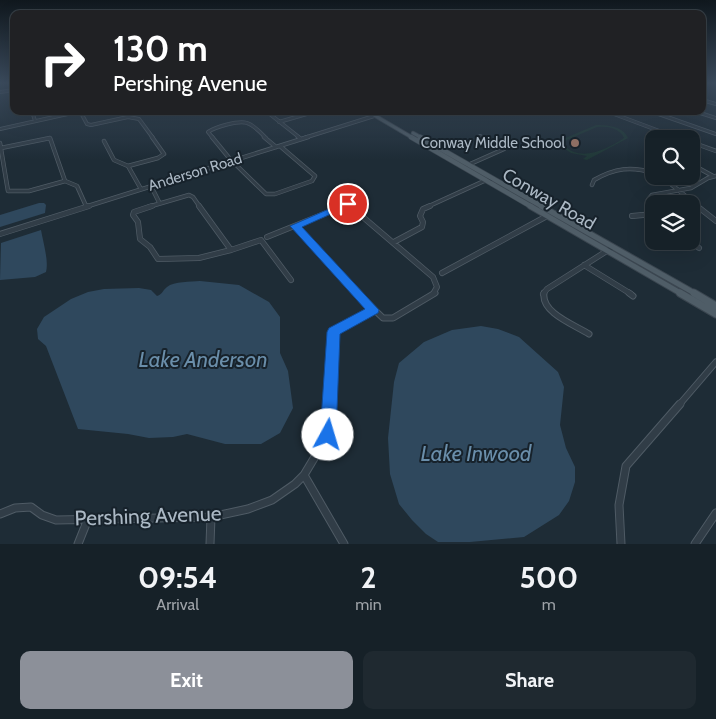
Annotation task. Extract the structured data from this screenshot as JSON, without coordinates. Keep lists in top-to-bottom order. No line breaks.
{"streets":{"main road":["Conway Road"],"street":["Anderson Road","Pershing Avenue"]},"water":["Lake Anderson","Lake Inwood"],"places":["Conway Middle School"],"page":{"turn":["130 m","Pershing Avenue"],"eta":["09:54","Arrival","2","min","500","m"],"buttons":["Exit","Share"]}}
